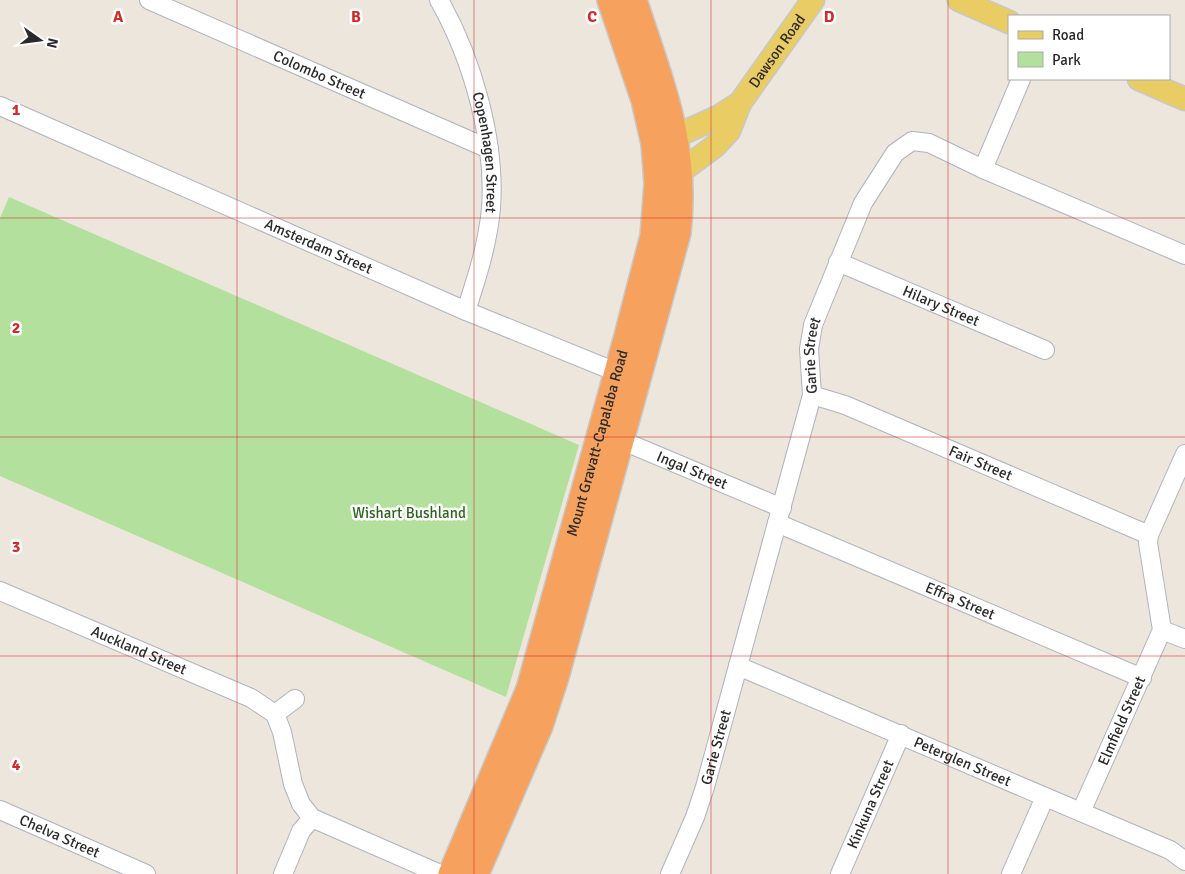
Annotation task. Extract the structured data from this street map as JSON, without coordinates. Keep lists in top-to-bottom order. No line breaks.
{"streets":{"highway":["Mount Gravatt-Capalaba Road"],"main road":["Dawson Road"],"street":["Colombo Street","Copenhagen Street","Amsterdam Street","Hilary Street","Garie Street","Fair Street","Ingal Street","Effra Street","Auckland Street","Elmfield Street","Peterglen Street","Kinkuna Street","Chelva Street"]},"crossings":[["Dawson Road","Mount Gravatt-Capalaba Road"],["Colombo Street","Copenhagen Street"],["Copenhagen Street","Amsterdam Street"],["Amsterdam Street","Mount Gravatt-Capalaba Road"],["Hilary Street","Garie Street"],["Garie Street","Fair Street"],["Garie Street","Ingal Street"],["Garie Street","Effra Street"],["Garie Street","Peterglen Street"],["Mount Gravatt-Capalaba Road","Ingal Street"],["Ingal Street","Effra Street"],["Effra Street","Elmfield Street"],["Elmfield Street","Peterglen Street"],["Peterglen Street","Kinkuna Street"]],"parks":["Wishart Bushland"],"legend":["Road","Park"],"north":"right","grid":{"columns":["A","B","C","D"],"rows":["1","2","3","4"]}}
